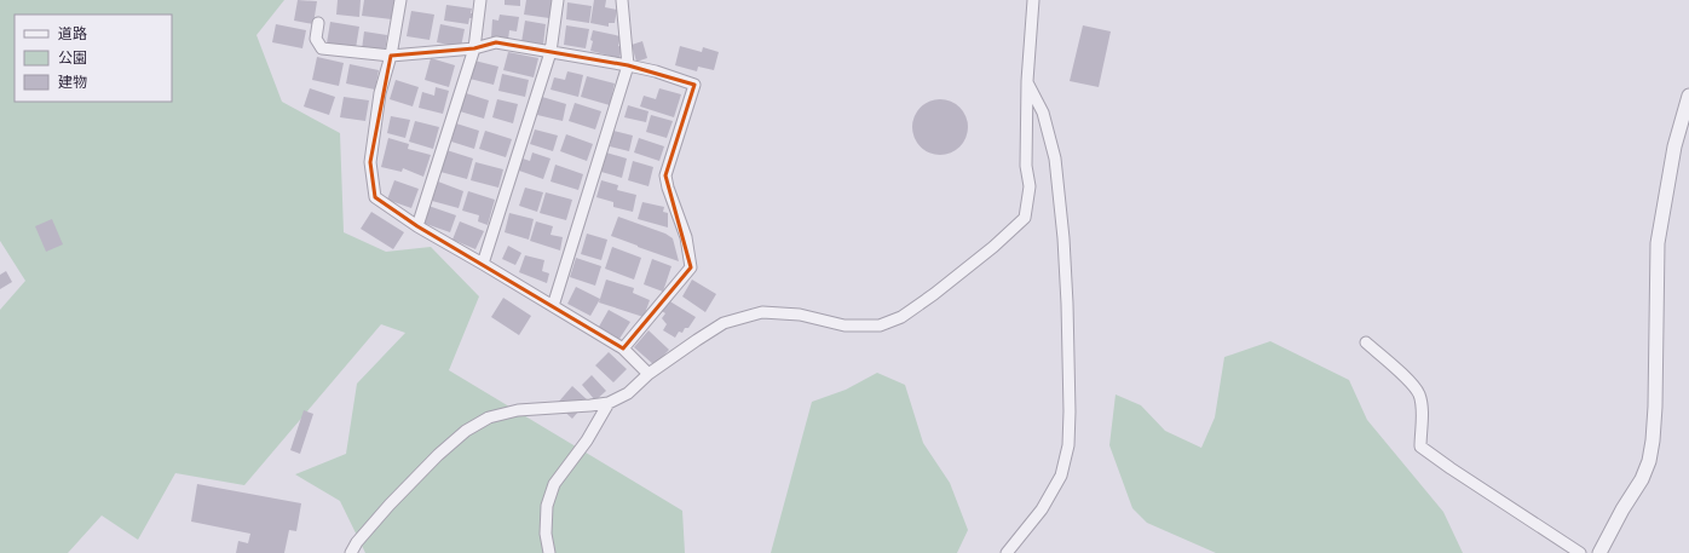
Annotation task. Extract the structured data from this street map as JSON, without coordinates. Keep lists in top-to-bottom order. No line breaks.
{"legend":["道路","公園","建物"]}
